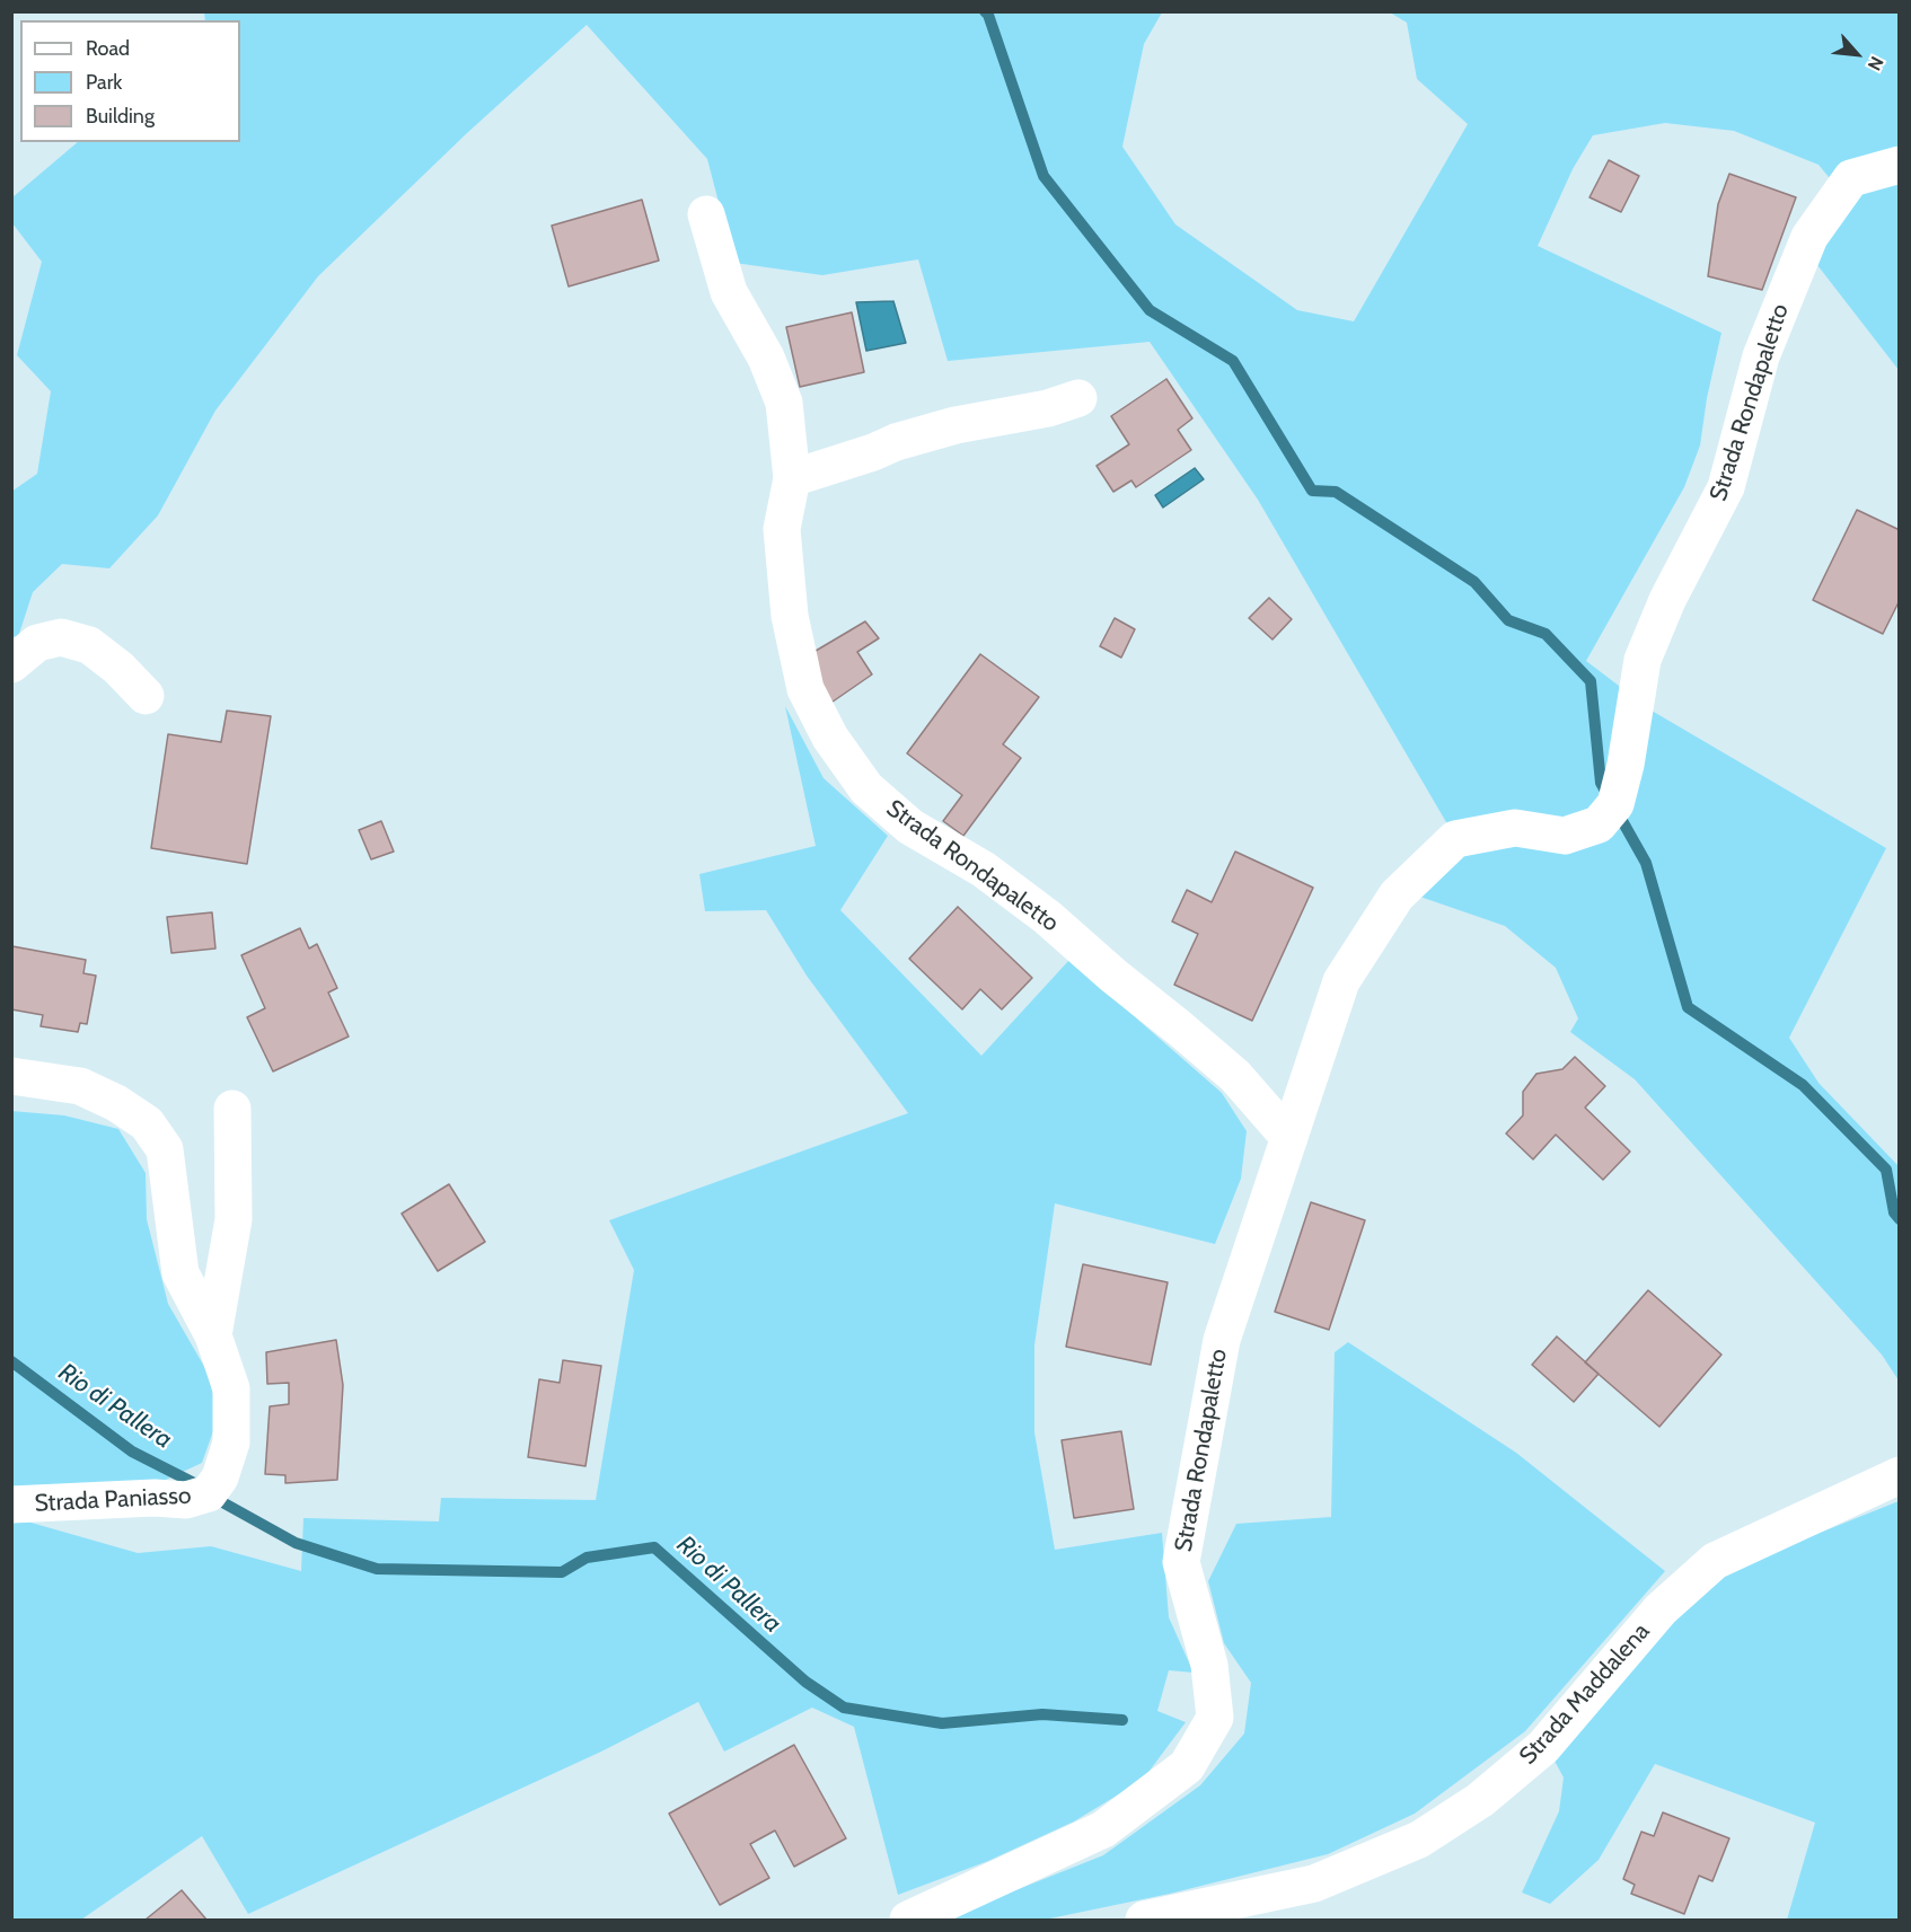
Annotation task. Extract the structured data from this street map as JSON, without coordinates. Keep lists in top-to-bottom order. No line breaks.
{"streets":{"street":["Strada Rondapaletto","Strada Paniasso","Strada Maddalena"]},"water":["Rio di Pallera"],"legend":["Road","Park","Building"],"north":"bottom right"}
